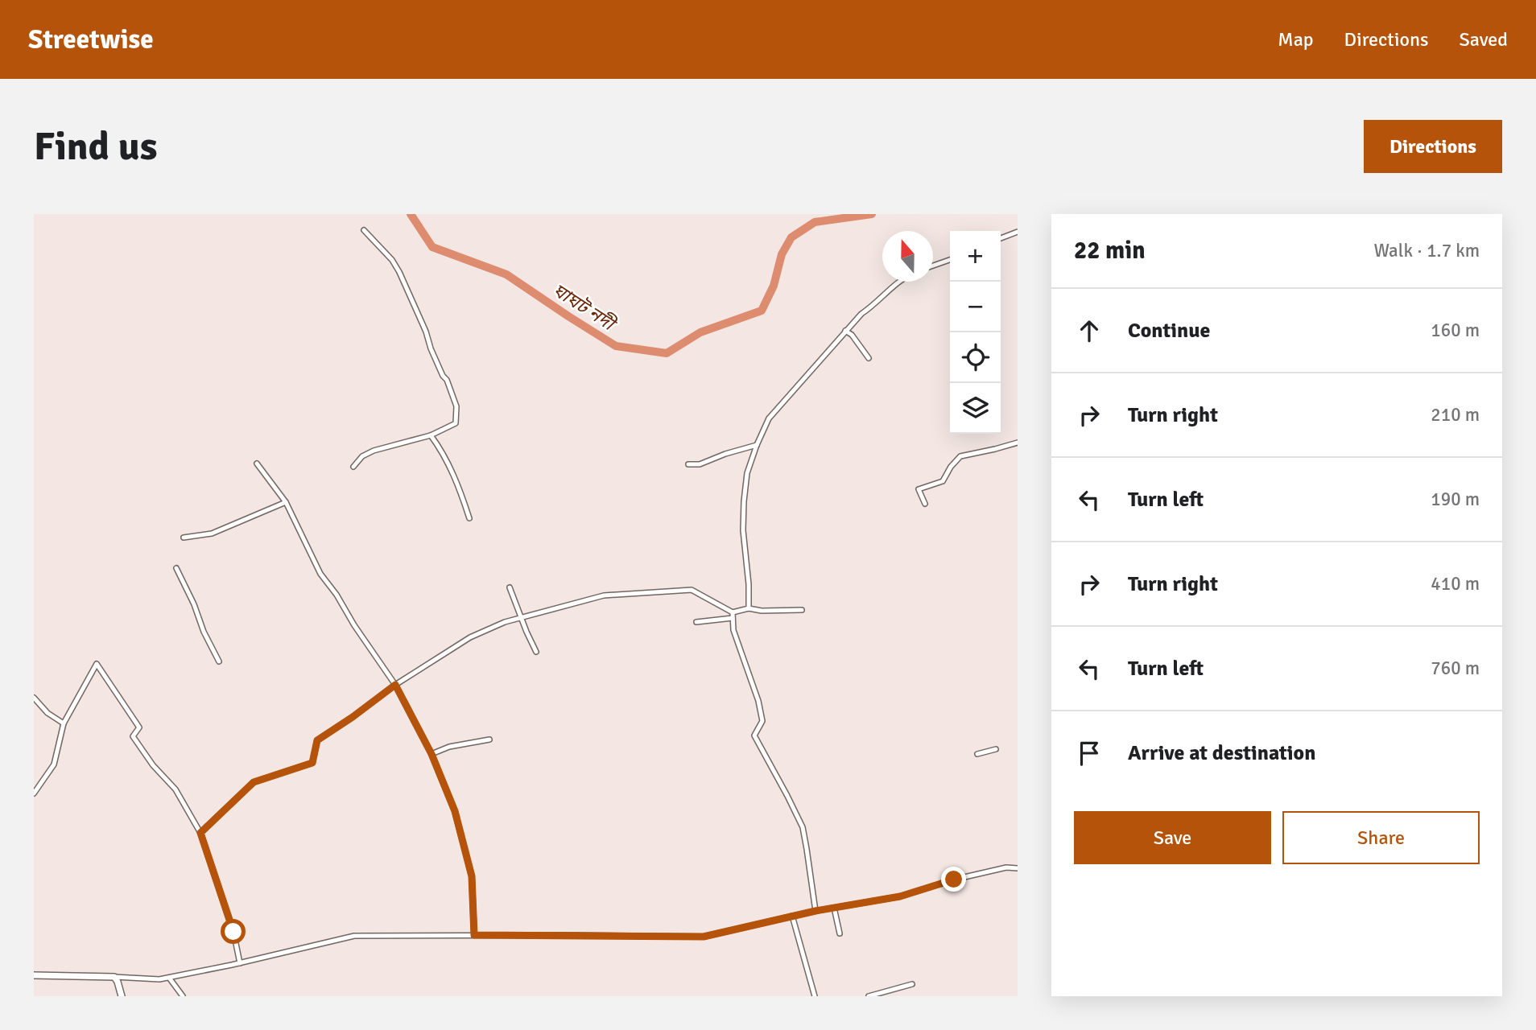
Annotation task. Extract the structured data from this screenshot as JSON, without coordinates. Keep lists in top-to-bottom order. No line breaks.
{"water":["ঘাঘট নদী"],"north":"top","page":{"header":"Streetwise","nav":["Map","Directions","Saved"],"buttons":["Directions",["Save","Share"]],"title":"Find us","heading":["22 min","Walk · 1.7 km"],"map_buttons":["+","−"],"list":[["Continue","160 m"],["Turn right","210 m"],["Turn left","190 m"],["Turn right","410 m"],["Turn left","760 m"],"Arrive at destination"]}}
